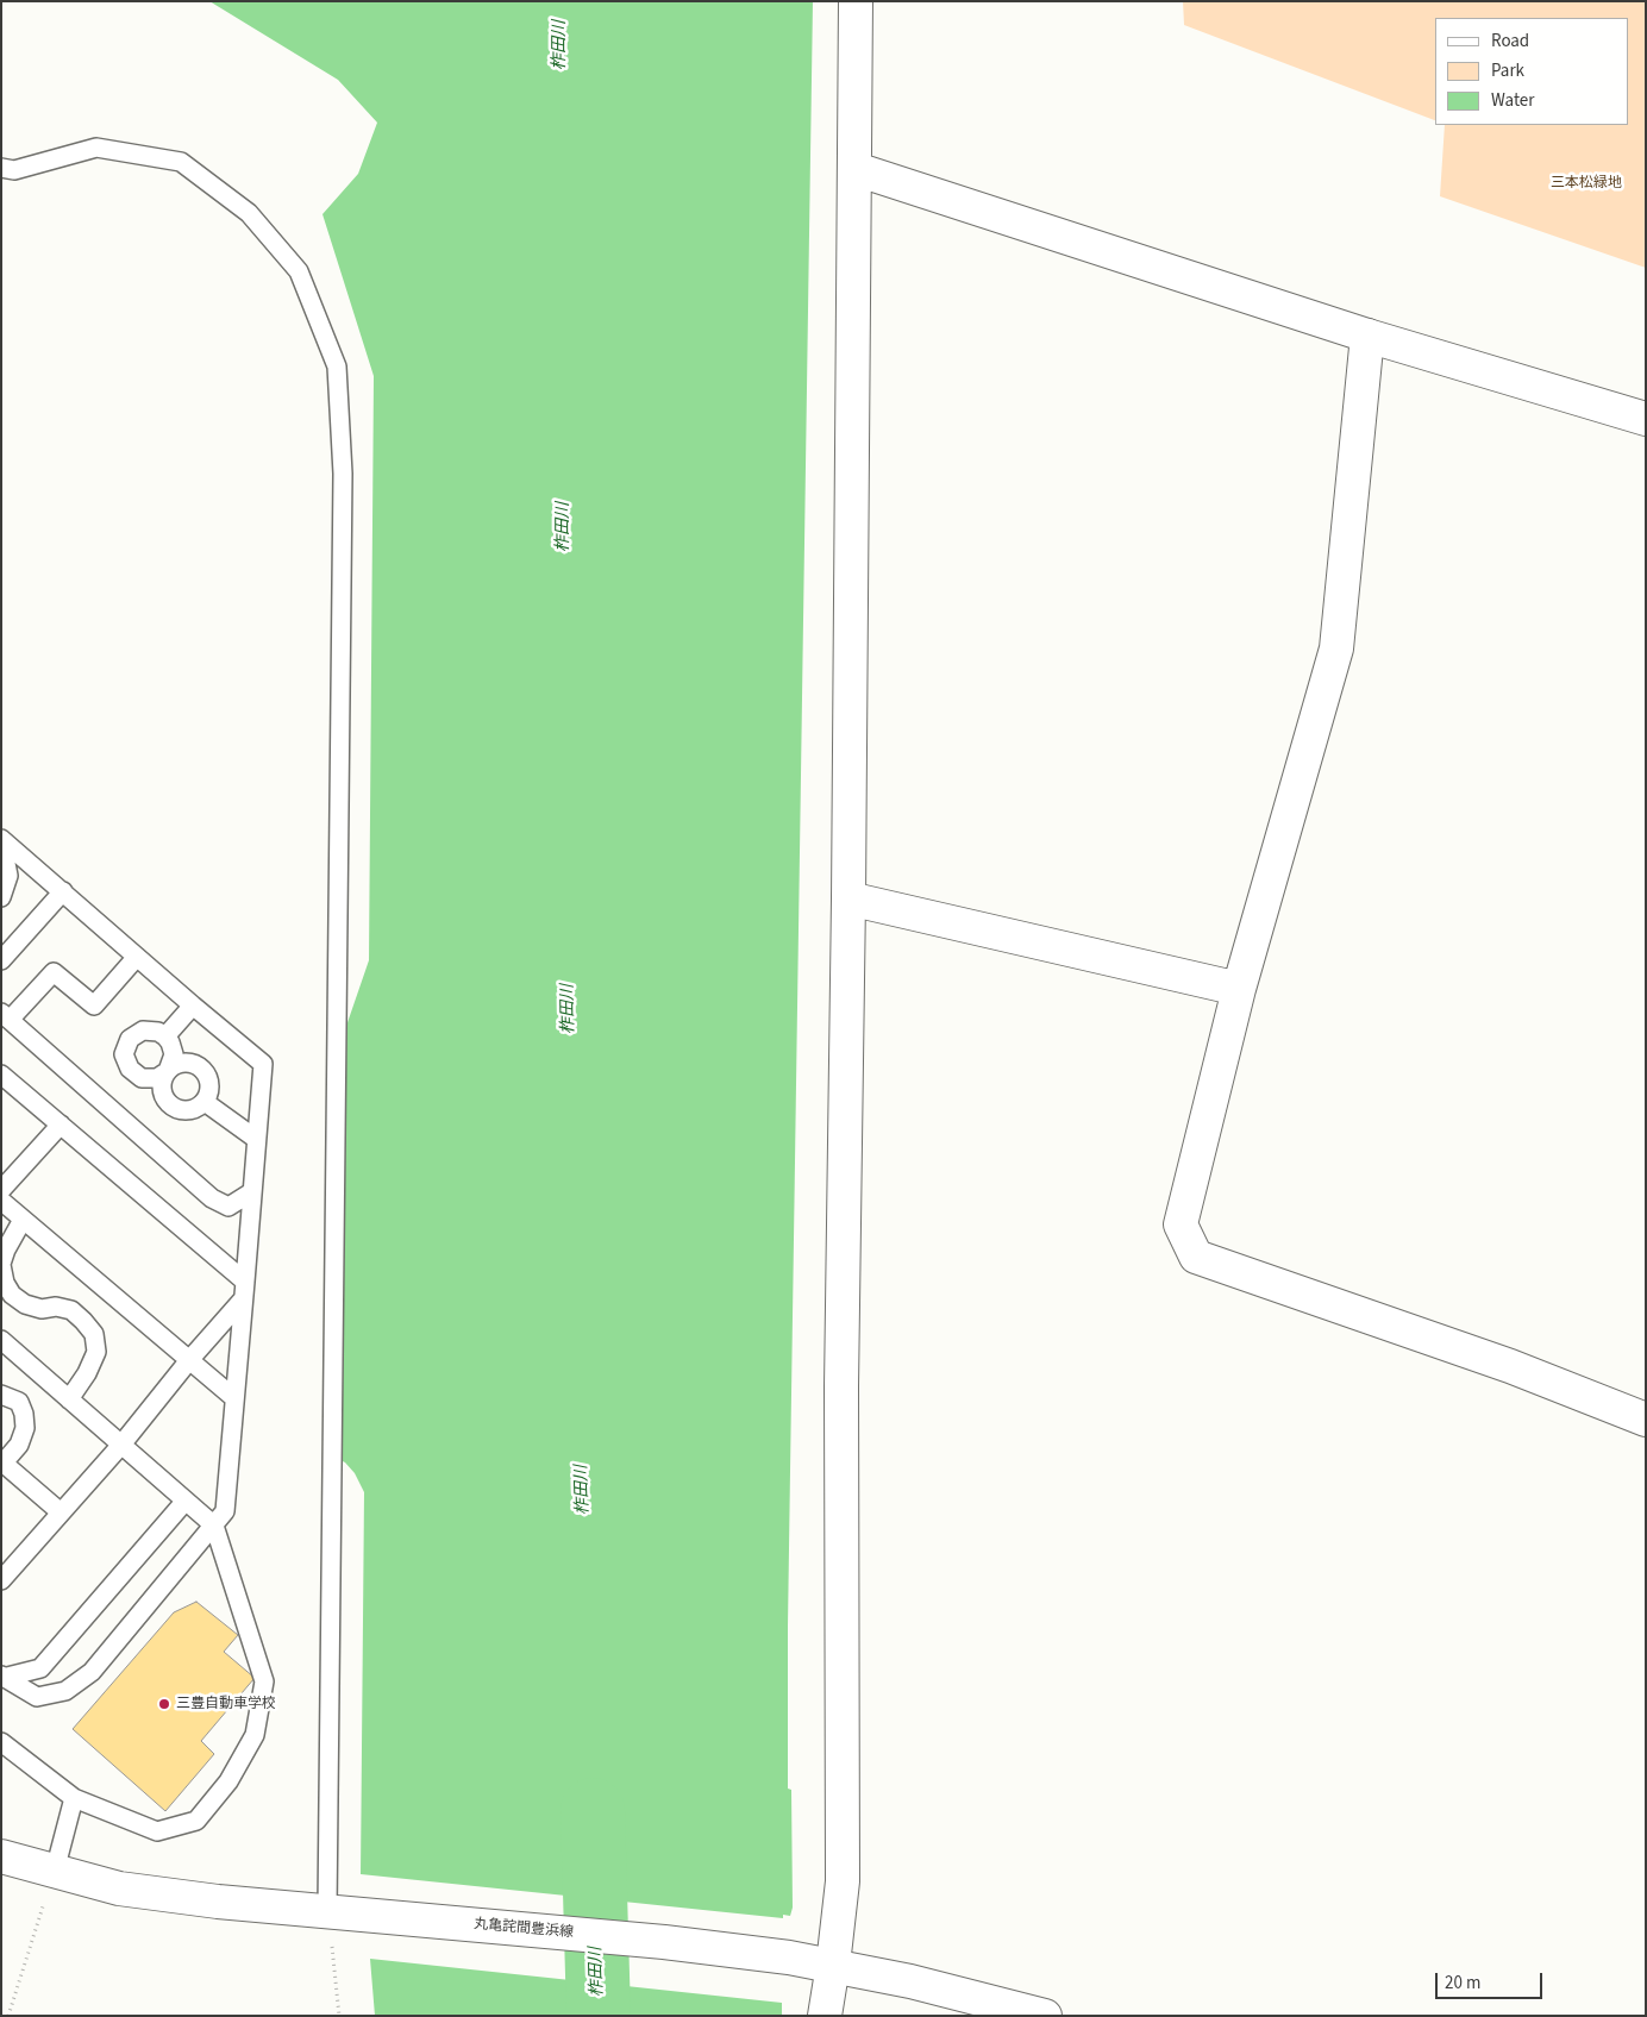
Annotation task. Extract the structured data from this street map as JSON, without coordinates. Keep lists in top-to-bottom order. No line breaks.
{"streets":{"street":["丸亀詫間豊浜線"]},"water":["柞田川"],"parks":["三本松緑地"],"places":["三豊自動車学校"],"legend":["Road","Park","Water"],"scale_bar":"20 m"}
